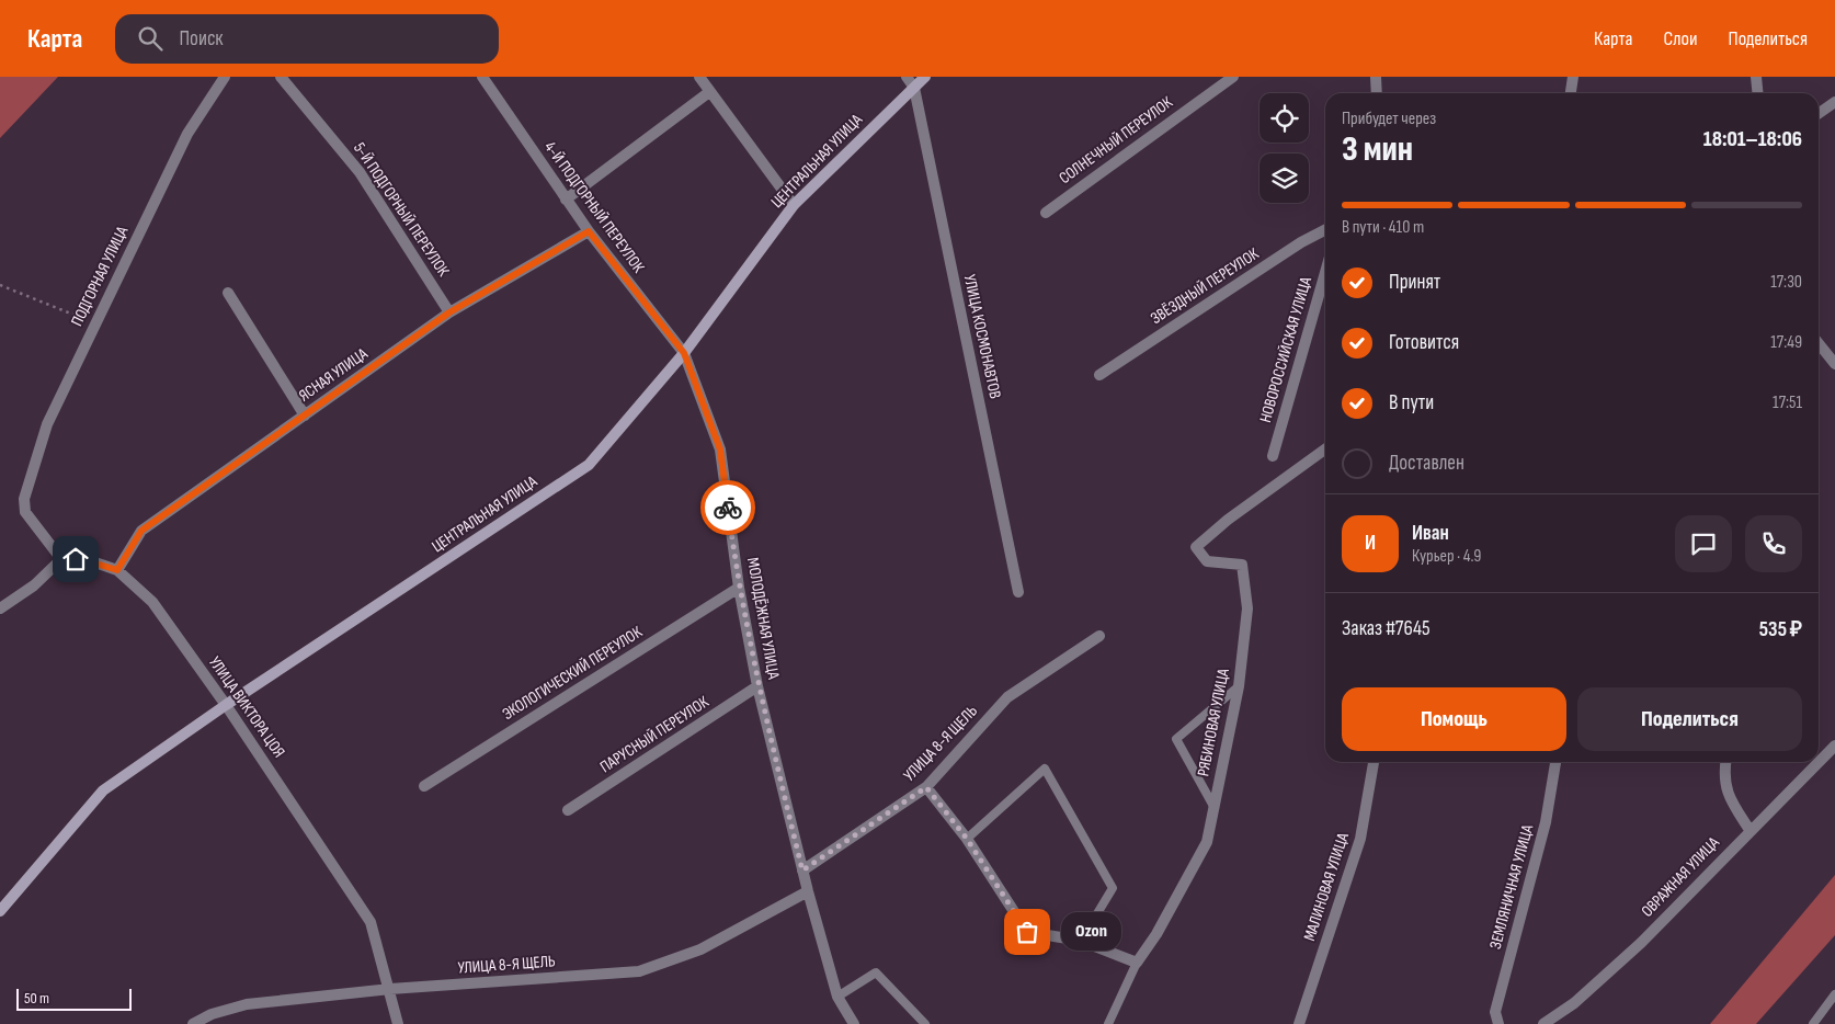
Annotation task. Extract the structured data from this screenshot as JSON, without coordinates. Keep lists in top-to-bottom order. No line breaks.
{"streets":{"street":["СОЛНЕЧНЫЙ ПЕРЕУЛОК","ЦЕНТРАЛЬНАЯ УЛИЦА","4-Й ПОДГОРНЫЙ ПЕРЕУЛОК","5-Й ПОДГОРНЫЙ ПЕРЕУЛОК","ПОДГОРНАЯ УЛИЦА","ЗВЁЗДНЫЙ ПЕРЕУЛОК","УЛИЦА КОСМОНАВТОВ","НОВОРОССИЙСКАЯ УЛИЦА","ЯСНАЯ УЛИЦА","МОЛОДЁЖНАЯ УЛИЦА","ЭКОЛОГИЧЕСКИЙ ПЕРЕУЛОК","УЛИЦА ВИКТОРА ЦОЯ","РЯБИНОВАЯ УЛИЦА","ПАРУСНЫЙ ПЕРЕУЛОК","УЛИЦА 8-Я ЩЕЛЬ","ОВРАЖНАЯ УЛИЦА","МАЛИНОВАЯ УЛИЦА","ЗЕМЛЯНИЧНАЯ УЛИЦА"]},"crossings":[["ЦЕНТРАЛЬНАЯ УЛИЦА","4-Й ПОДГОРНЫЙ ПЕРЕУЛОК"],["ЦЕНТРАЛЬНАЯ УЛИЦА","УЛИЦА КОСМОНАВТОВ"],["ЦЕНТРАЛЬНАЯ УЛИЦА","МОЛОДЁЖНАЯ УЛИЦА"],["ЦЕНТРАЛЬНАЯ УЛИЦА","УЛИЦА ВИКТОРА ЦОЯ"],["4-Й ПОДГОРНЫЙ ПЕРЕУЛОК","ЯСНАЯ УЛИЦА"],["4-Й ПОДГОРНЫЙ ПЕРЕУЛОК","МОЛОДЁЖНАЯ УЛИЦА"],["5-Й ПОДГОРНЫЙ ПЕРЕУЛОК","ЯСНАЯ УЛИЦА"],["ПОДГОРНАЯ УЛИЦА","УЛИЦА ВИКТОРА ЦОЯ"],["ЯСНАЯ УЛИЦА","УЛИЦА ВИКТОРА ЦОЯ"],["МОЛОДЁЖНАЯ УЛИЦА","ЭКОЛОГИЧЕСКИЙ ПЕРЕУЛОК"],["МОЛОДЁЖНАЯ УЛИЦА","ПАРУСНЫЙ ПЕРЕУЛОК"],["МОЛОДЁЖНАЯ УЛИЦА","УЛИЦА 8-Я ЩЕЛЬ"],["УЛИЦА ВИКТОРА ЦОЯ","УЛИЦА 8-Я ЩЕЛЬ"]],"places":["Ozon"],"scale_bar":"50 m","page":{"header":"Карта","search":"Поиск","nav":["Карта","Слои","Поделиться"],"heading":["3 мин","Прибудет через","18:01–18:06"],"panel":["Иван","Курьер · 4.9","Заказ #7645","535 ₽"],"bar":"В пути · 410 m","list":[["Принят","17:30"],["Готовится","17:49"],["В пути","17:51"],"Доставлен"],"round":"И","buttons":["Помощь","Поделиться"],"bubble":"Ozon","scale":"50 m"}}
